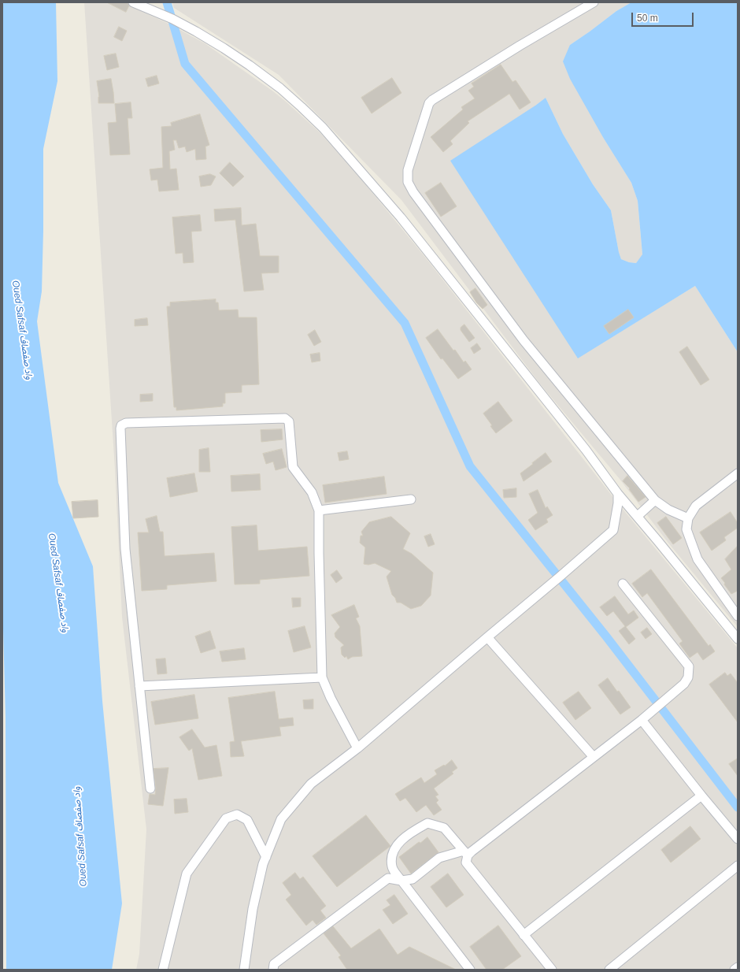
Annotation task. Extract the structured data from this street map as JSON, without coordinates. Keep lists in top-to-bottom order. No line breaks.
{"water":["Oued Safsaf واد صفصاف"],"scale_bar":"50 m"}
